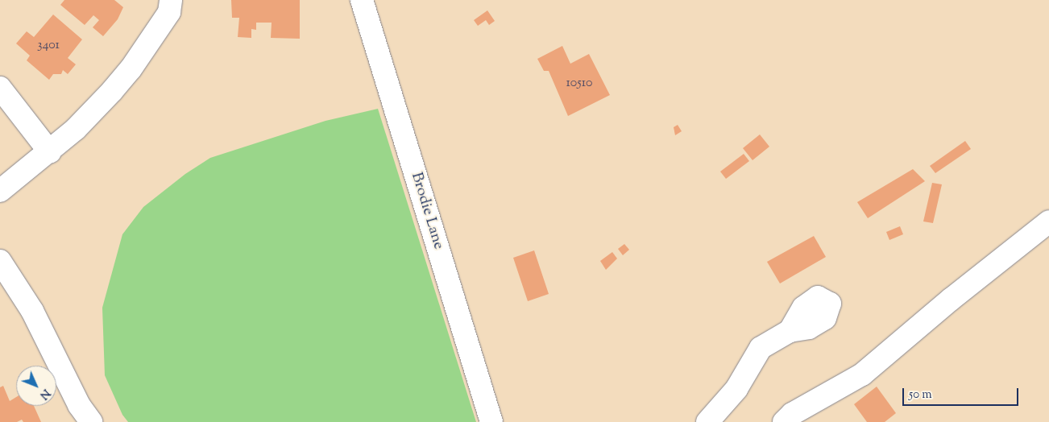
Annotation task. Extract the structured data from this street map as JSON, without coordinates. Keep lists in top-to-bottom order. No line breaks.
{"streets":{"street":["Brodie Lane"]},"house_numbers":["3401","10510"],"scale_bar":"50 m","north":"bottom right"}
